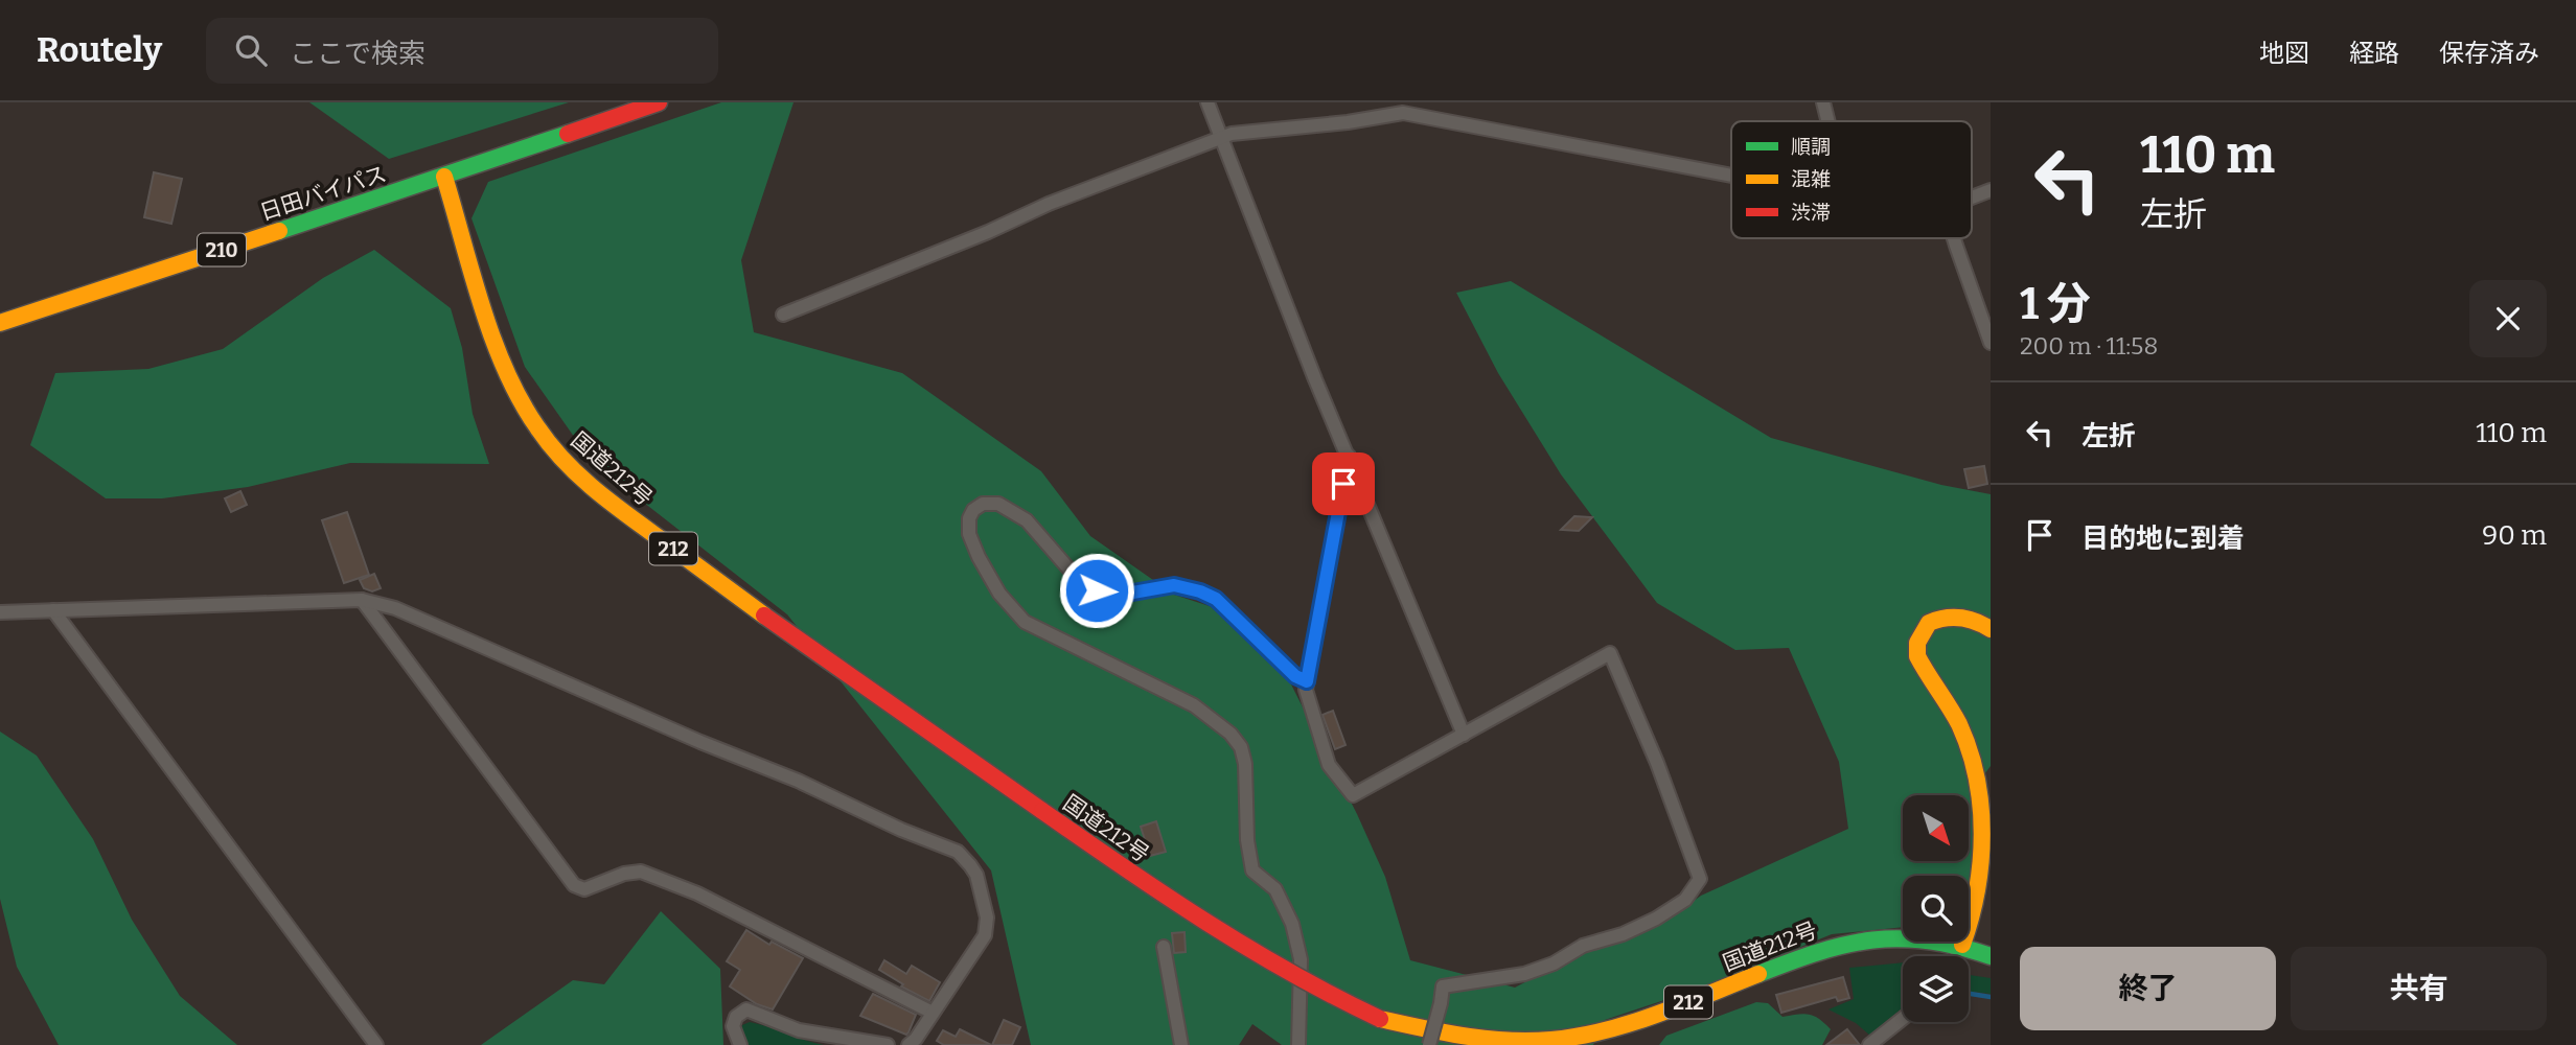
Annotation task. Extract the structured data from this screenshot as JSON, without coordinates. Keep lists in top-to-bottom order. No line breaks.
{"streets":{"main road":["日田バイパス","210","国道212号","212"]},"crossings":[["日田バイパス","国道212号"]],"legend":["順調","混雑","渋滞"],"north":"bottom right","page":{"header":"Routely","search":"ここで検索","nav":["地図","経路","保存済み"],"turn":["110 m","左折"],"heading":["1 分","200 m · 11:58"],"list":[{"name":"左折","value":"110 m"},{"name":"目的地に到着","value":"90 m"}],"buttons":["終了","共有"]}}
